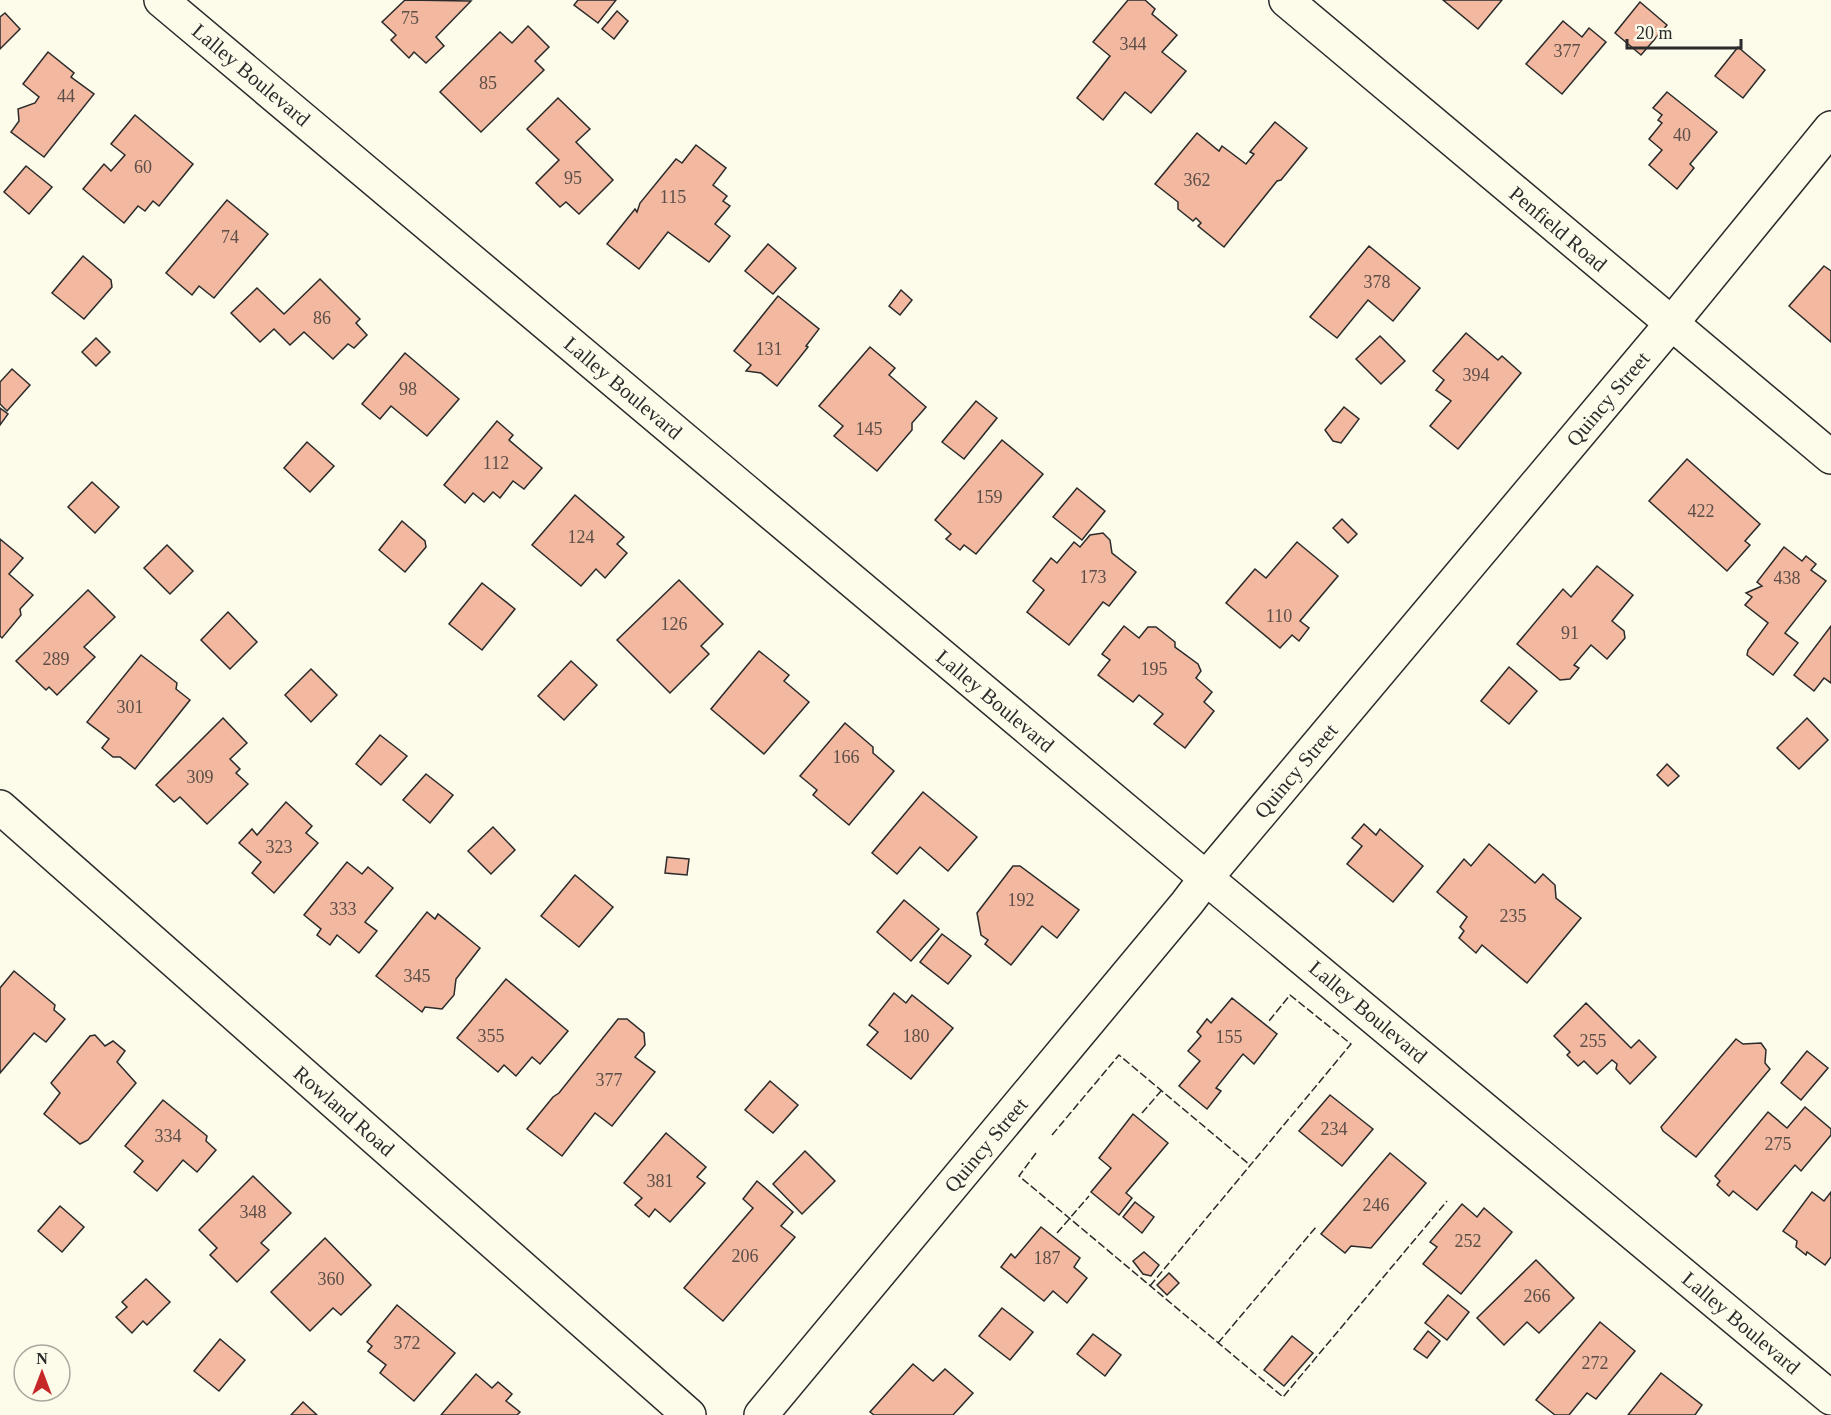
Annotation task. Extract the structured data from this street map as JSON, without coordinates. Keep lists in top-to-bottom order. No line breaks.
{"streets":{"street":["Lalley Boulevard","Penfield Road","Quincy Street","Rowland Road"]},"crossings":[["Lalley Boulevard","Quincy Street"],["Penfield Road","Quincy Street"]],"house_numbers":["75","344","377","85","44","40","60","95","362","115","74","378","86","131","394","98","145","112","159","422","124","173","438","110","126","91","289","195","301","166","309","323","192","333","235","345","355","180","155","255","377","234","334","275","381","246","348","252","206","187","360","266","372","272"],"scale_bar":"20 m","north":"top"}
